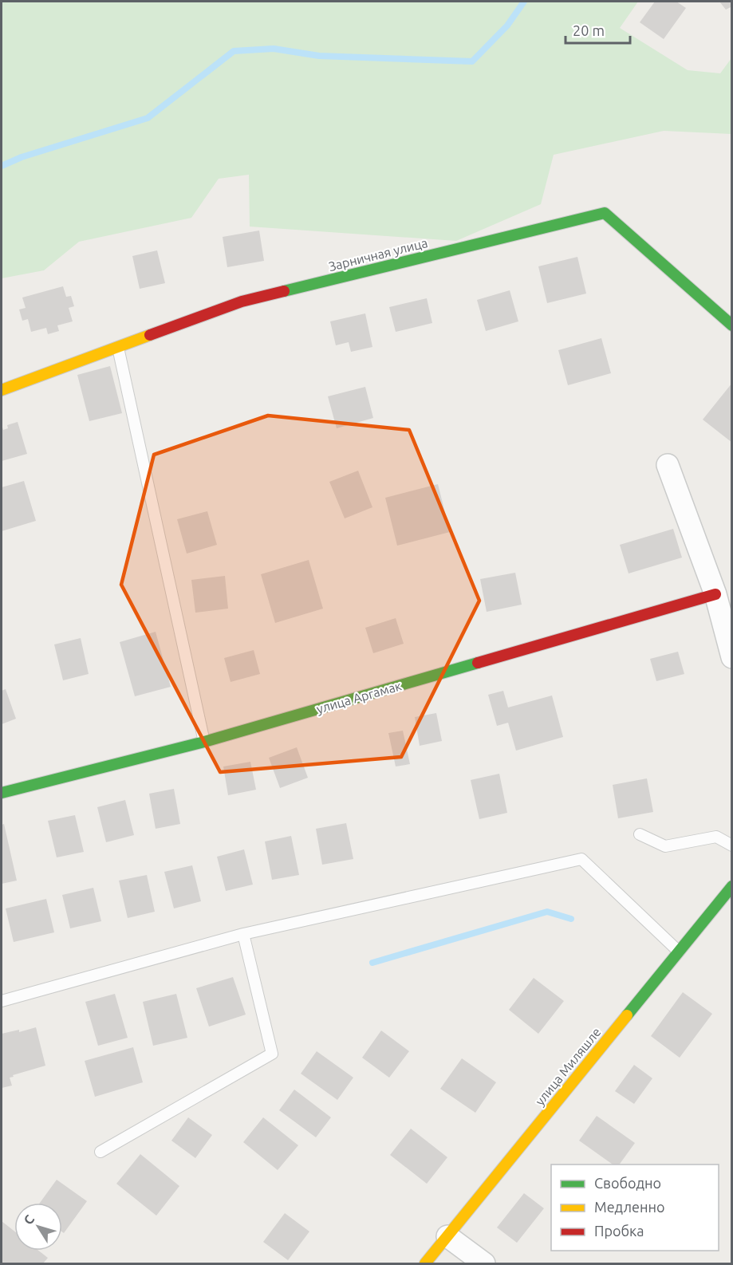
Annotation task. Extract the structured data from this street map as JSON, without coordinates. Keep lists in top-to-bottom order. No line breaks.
{"streets":{"street":["Зарничная улица","улица Аргамак","улица Миляшле"]},"legend":["Свободно","Медленно","Пробка"],"scale_bar":"20 m","north":"top left"}
